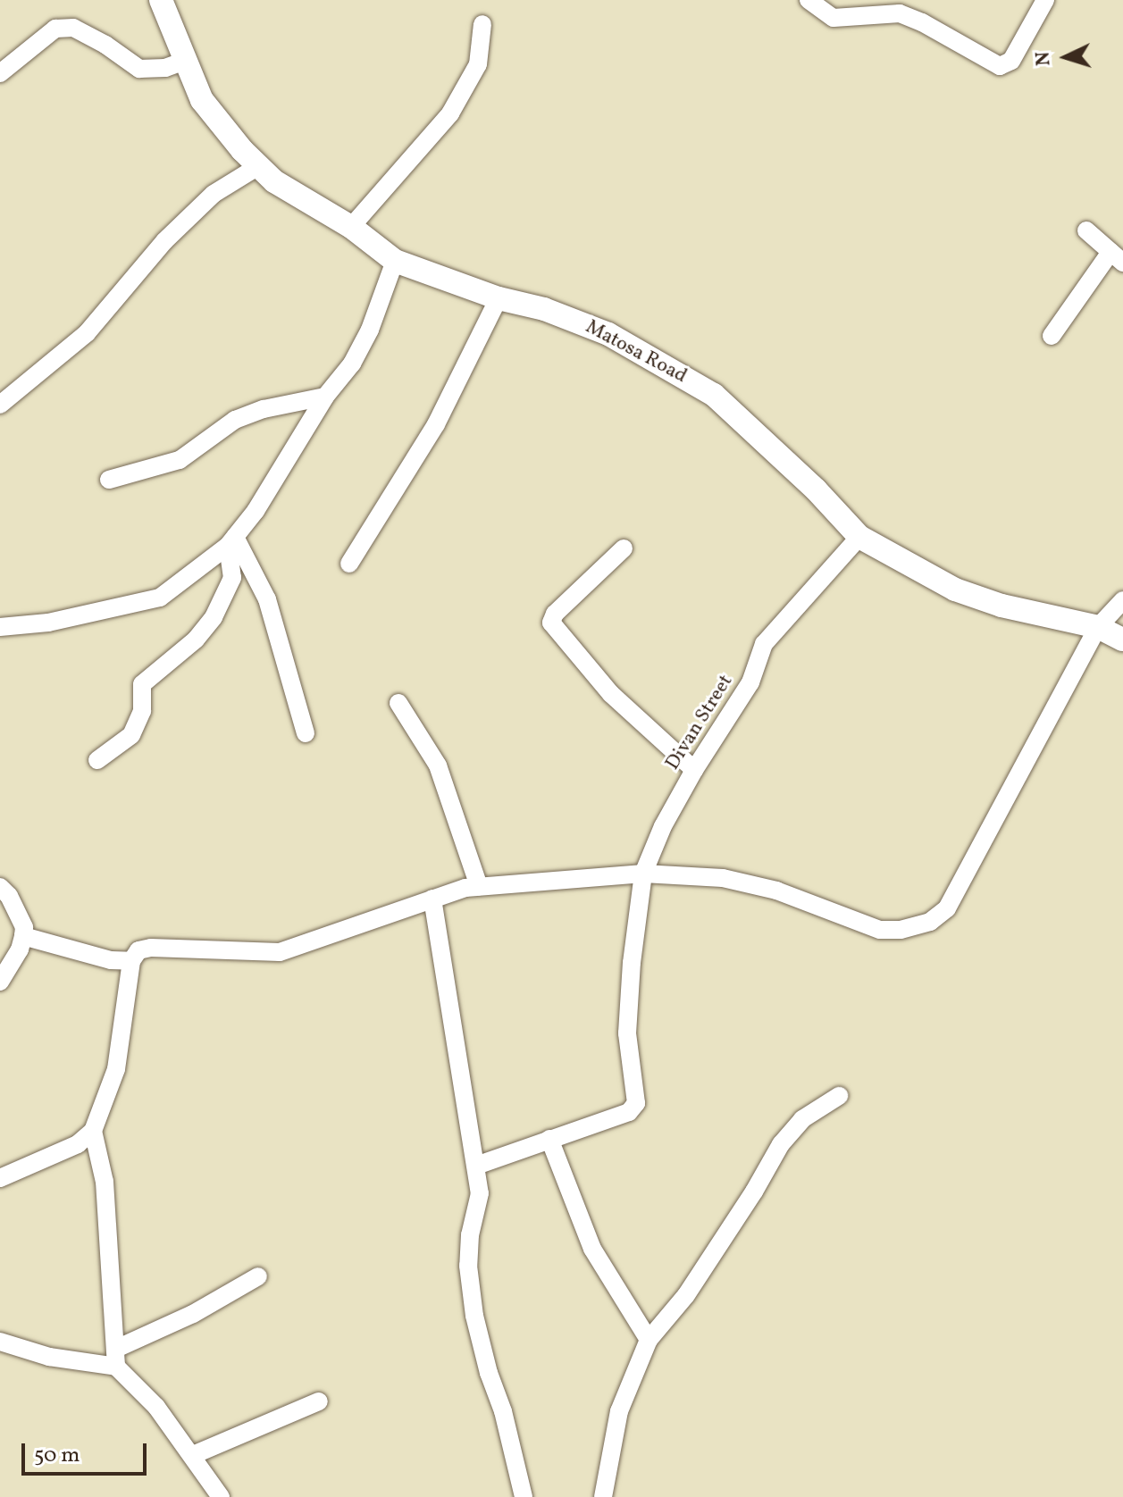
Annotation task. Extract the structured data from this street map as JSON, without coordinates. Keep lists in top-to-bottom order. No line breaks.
{"streets":{"street":["Matosa Road","Divan Street"]},"crossings":[["Matosa Road","Divan Street"]],"scale_bar":"50 m","north":"left"}
